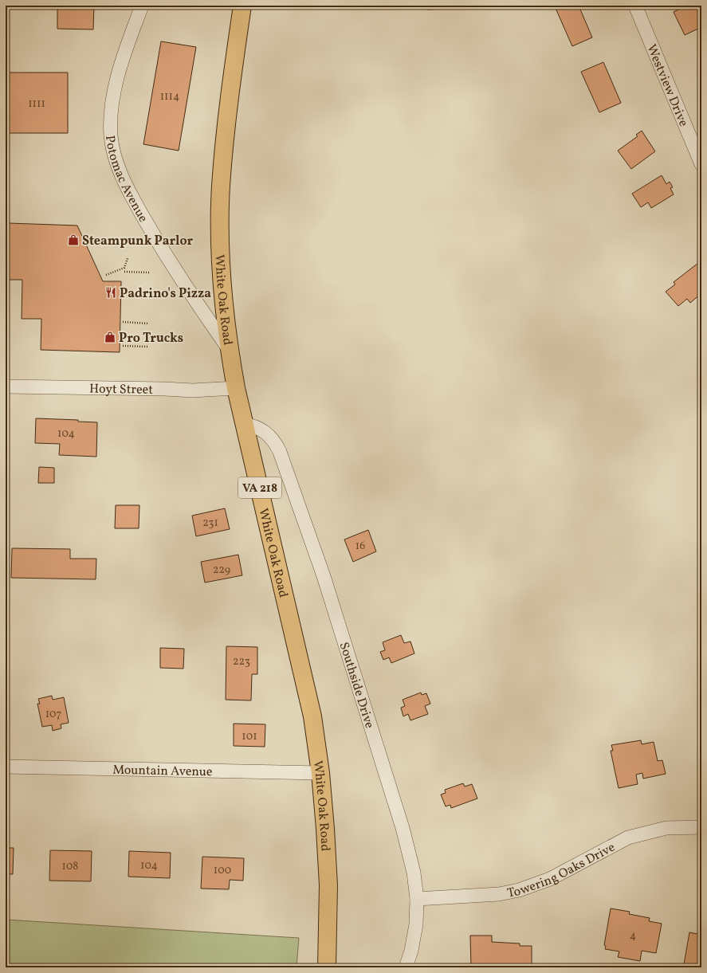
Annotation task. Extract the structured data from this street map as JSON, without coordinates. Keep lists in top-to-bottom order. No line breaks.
{"streets":{"main road":["White Oak Road","VA 218"],"street":["Westview Drive","Potomac Avenue","Hoyt Street","Southside Drive","Mountain Avenue","Towering Oaks Drive"]},"crossings":[["Potomac Avenue","White Oak Road"],["White Oak Road","Hoyt Street"],["White Oak Road","Southside Drive"],["White Oak Road","Mountain Avenue"],["Southside Drive","Towering Oaks Drive"]],"places":{"shop":["Steampunk Parlor","Pro Trucks"],"restaurant":["Padrino's Pizza"]},"house_numbers":["1114","1111","104","231","16","229","223","107","101","104","108","100","4"]}
